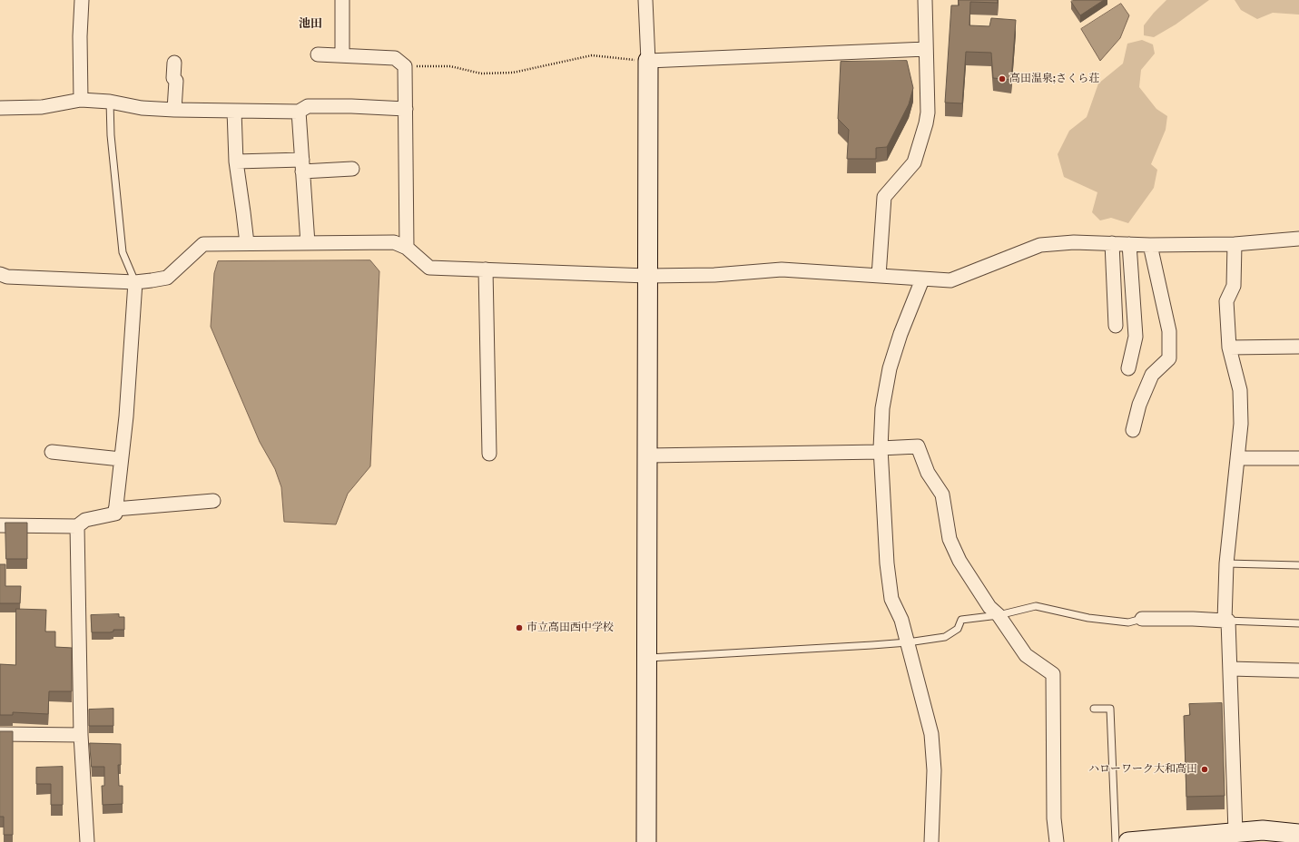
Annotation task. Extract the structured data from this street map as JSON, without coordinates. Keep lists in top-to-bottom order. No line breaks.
{"districts":["池田"],"places":["高田温泉;さくら荘","市立高田西中学校","ハローワーク大和高田"]}
